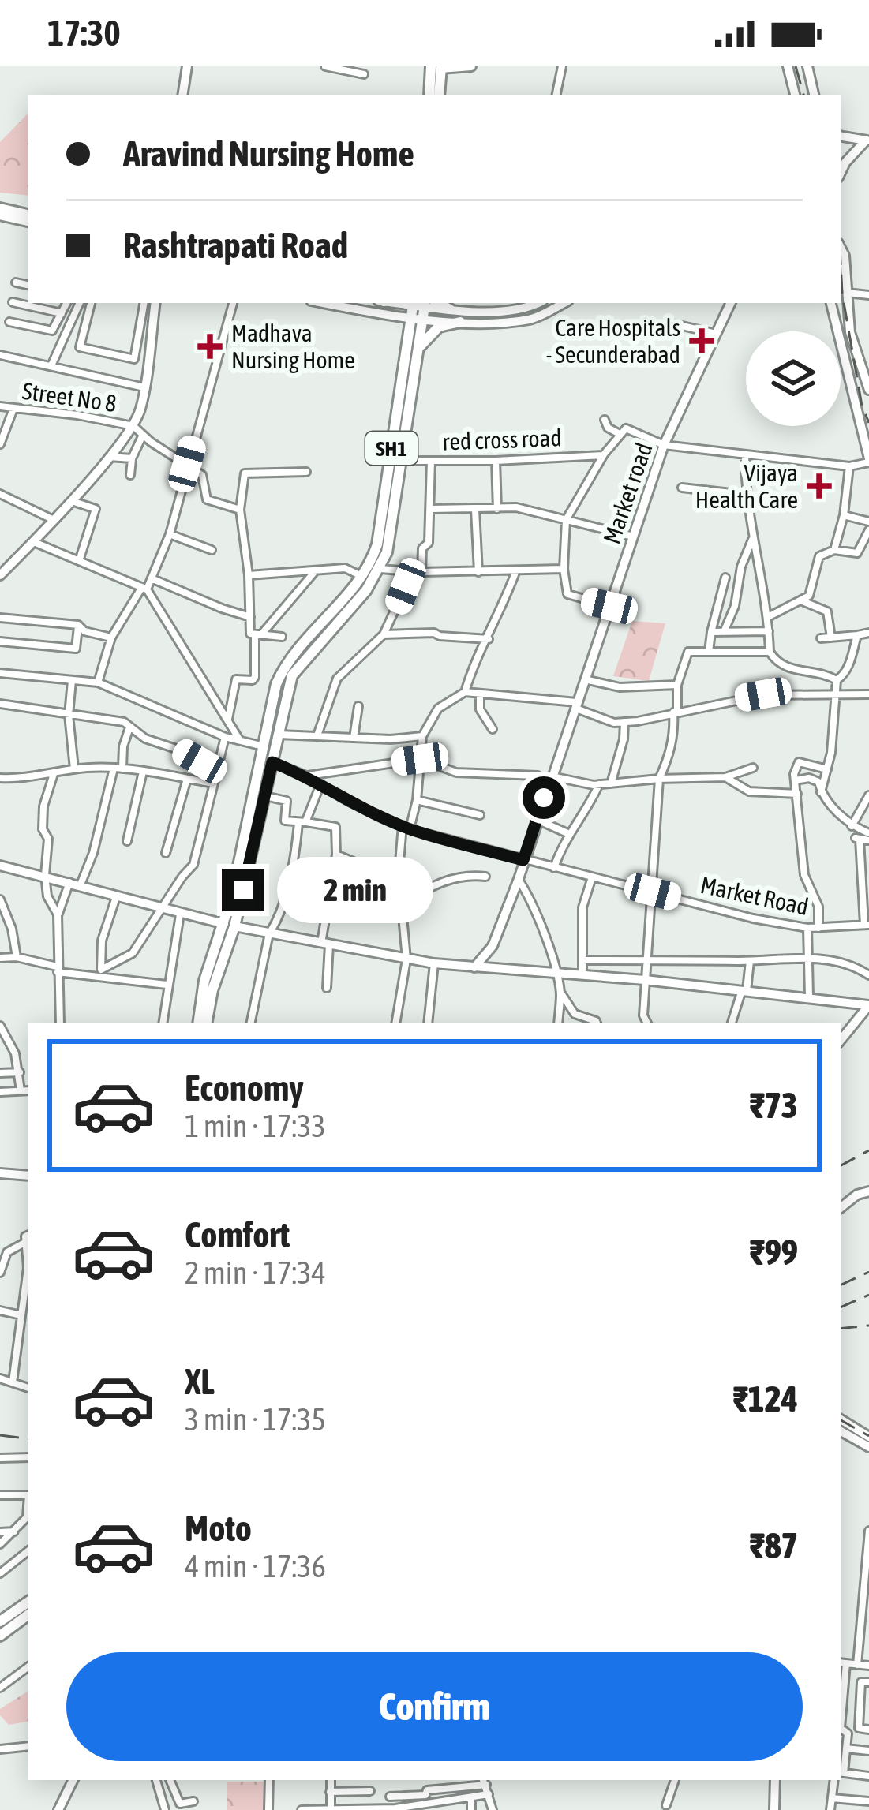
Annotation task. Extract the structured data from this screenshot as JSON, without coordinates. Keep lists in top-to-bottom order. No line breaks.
{"streets":{"main road":["SH1"],"street":["Street No 8","red cross road","Market road","Market Road"]},"crossings":[["red cross road","SH1"],["SH1","Market Road"],["Market road","Market Road"]],"places":{"health":["Care Hospitals - Secunderabad","Madhava Nursing Home","Vijaya Health Care"]},"page":{"status":"17:30","banner":["Aravind Nursing Home","Rashtrapati Road"],"bubble":"2 min","list":[{"name":"Economy","note":"1 min · 17:33","value":"₹73"},{"name":"Comfort","note":"2 min · 17:34","value":"₹99"},{"name":"XL","note":"3 min · 17:35","value":"₹124"},{"name":"Moto","note":"4 min · 17:36","value":"₹87"}],"buttons":"Confirm"}}
